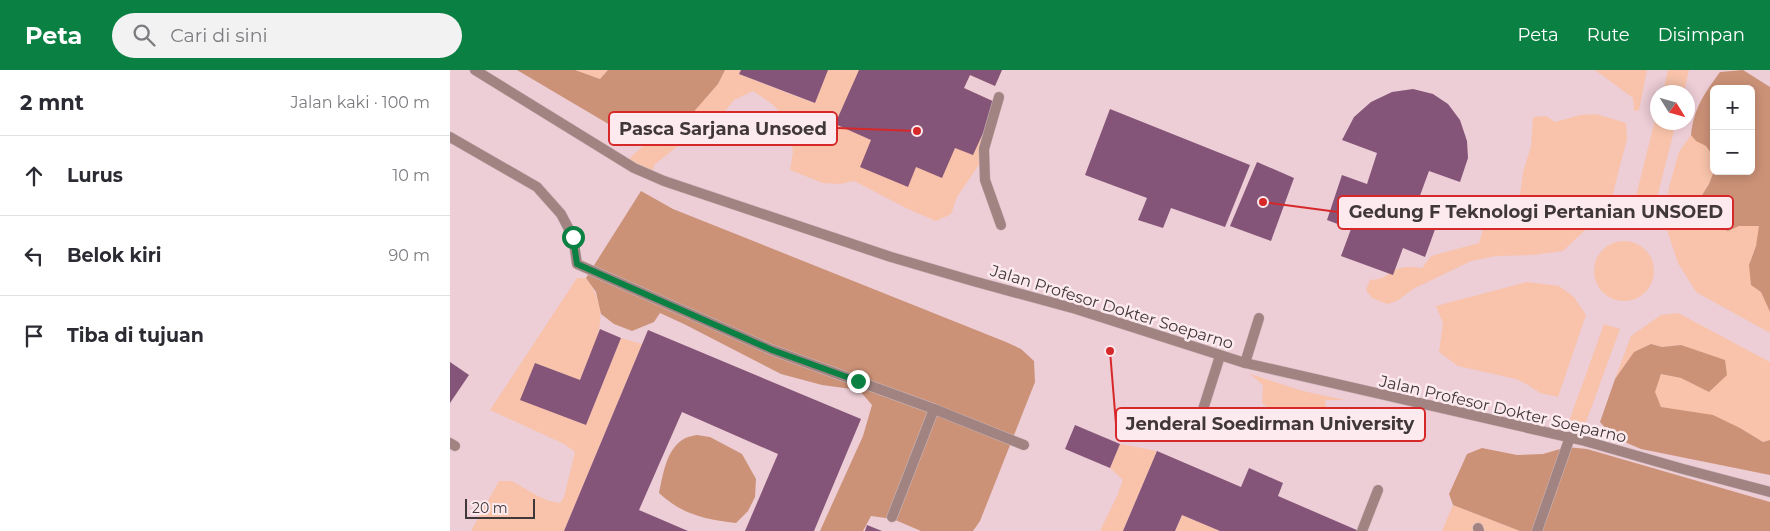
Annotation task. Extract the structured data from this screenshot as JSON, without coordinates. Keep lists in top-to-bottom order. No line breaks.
{"streets":{"street":["Jalan Profesor Dokter Soeparno"]},"places":["Pasca Sarjana Unsoed","Gedung F Teknologi Pertanian UNSOED","Jenderal Soedirman University"],"scale_bar":"20 m","north":"bottom right","page":{"header":"Peta","search":"Cari di sini","nav":["Peta","Rute","Disimpan"],"heading":["2 mnt","Jalan kaki · 100 m"],"map_buttons":["+","−"],"list":[["Lurus","10 m"],["Belok kiri","90 m"],"Tiba di tujuan"],"scale":"20 m"}}
